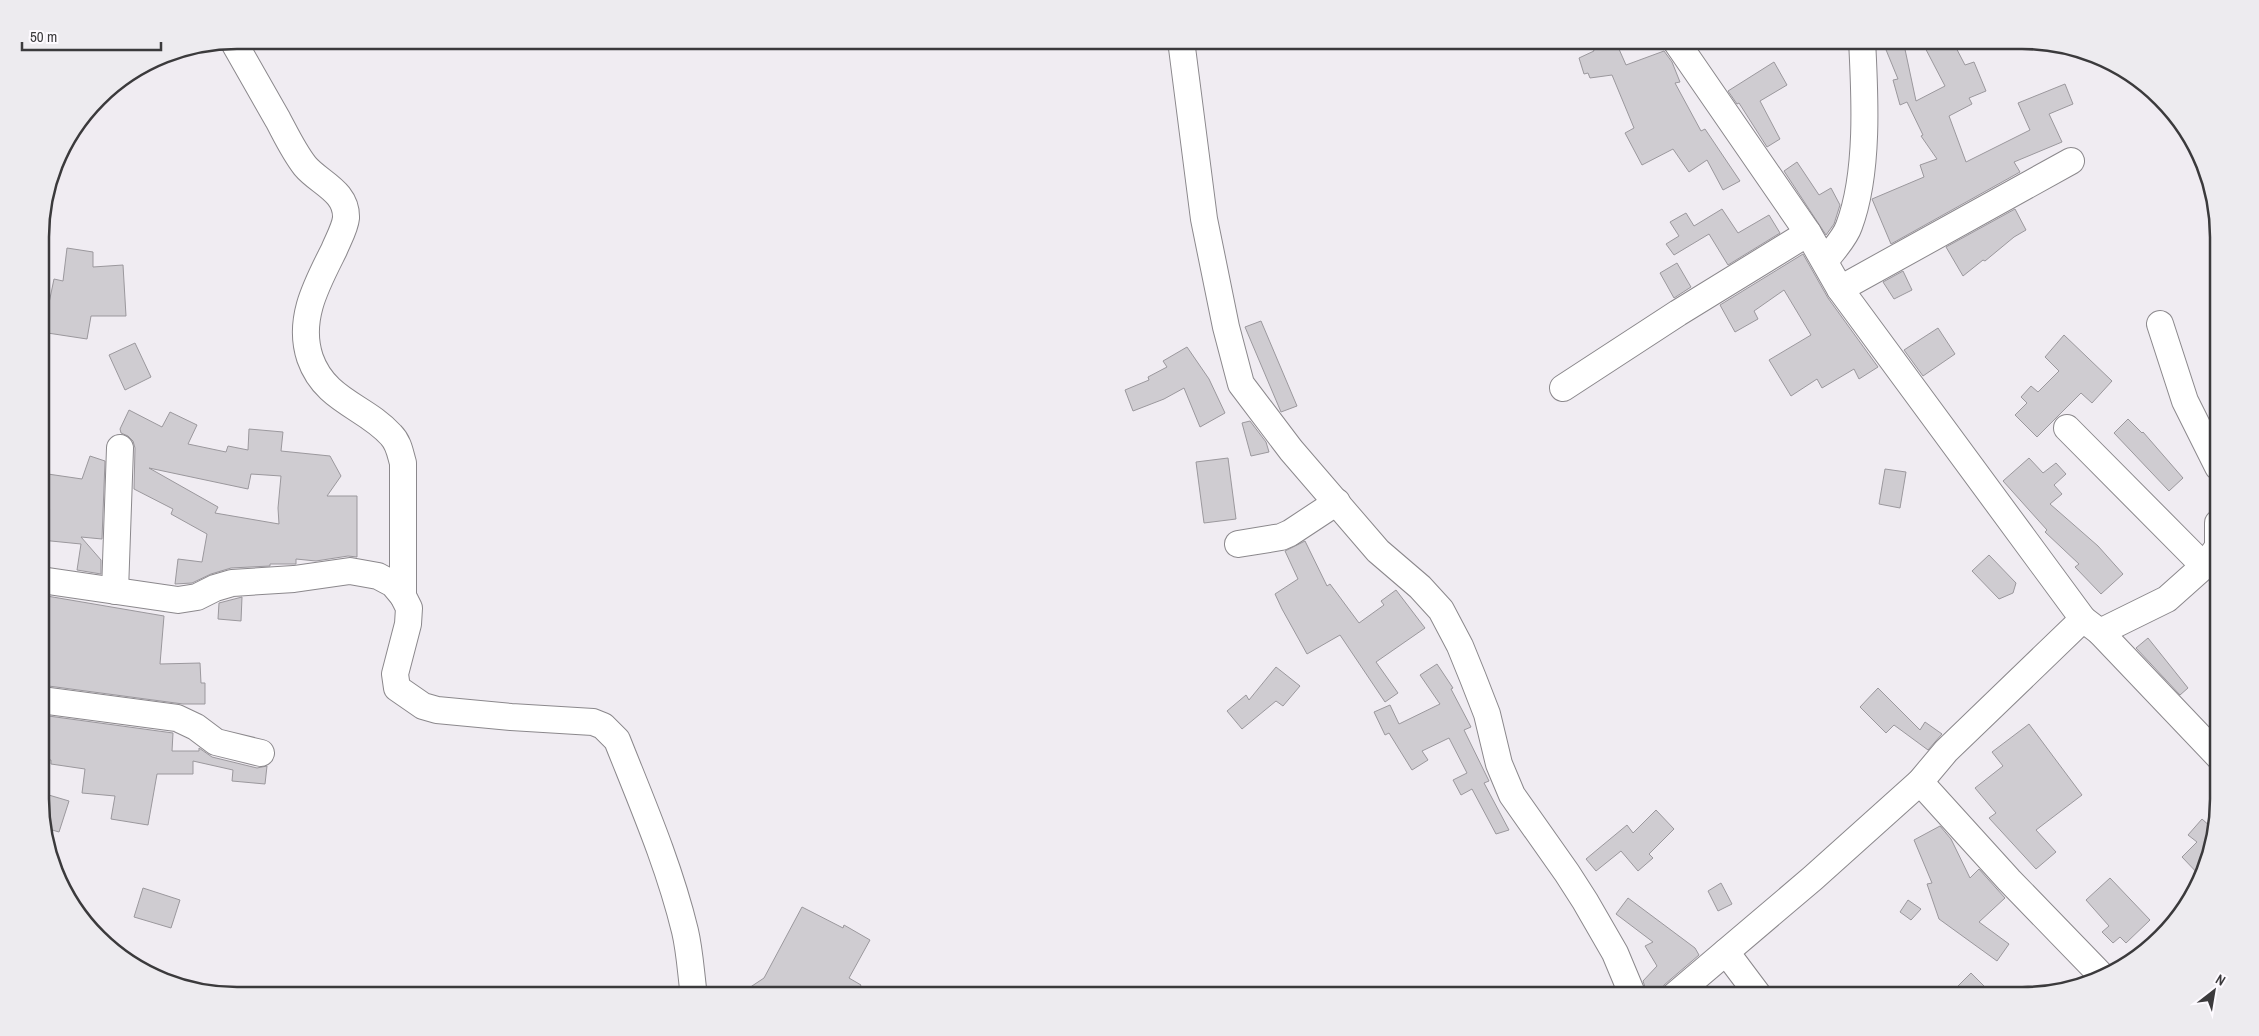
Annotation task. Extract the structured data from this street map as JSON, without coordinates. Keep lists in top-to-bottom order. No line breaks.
{"scale_bar":"50 m","north":"top right"}
